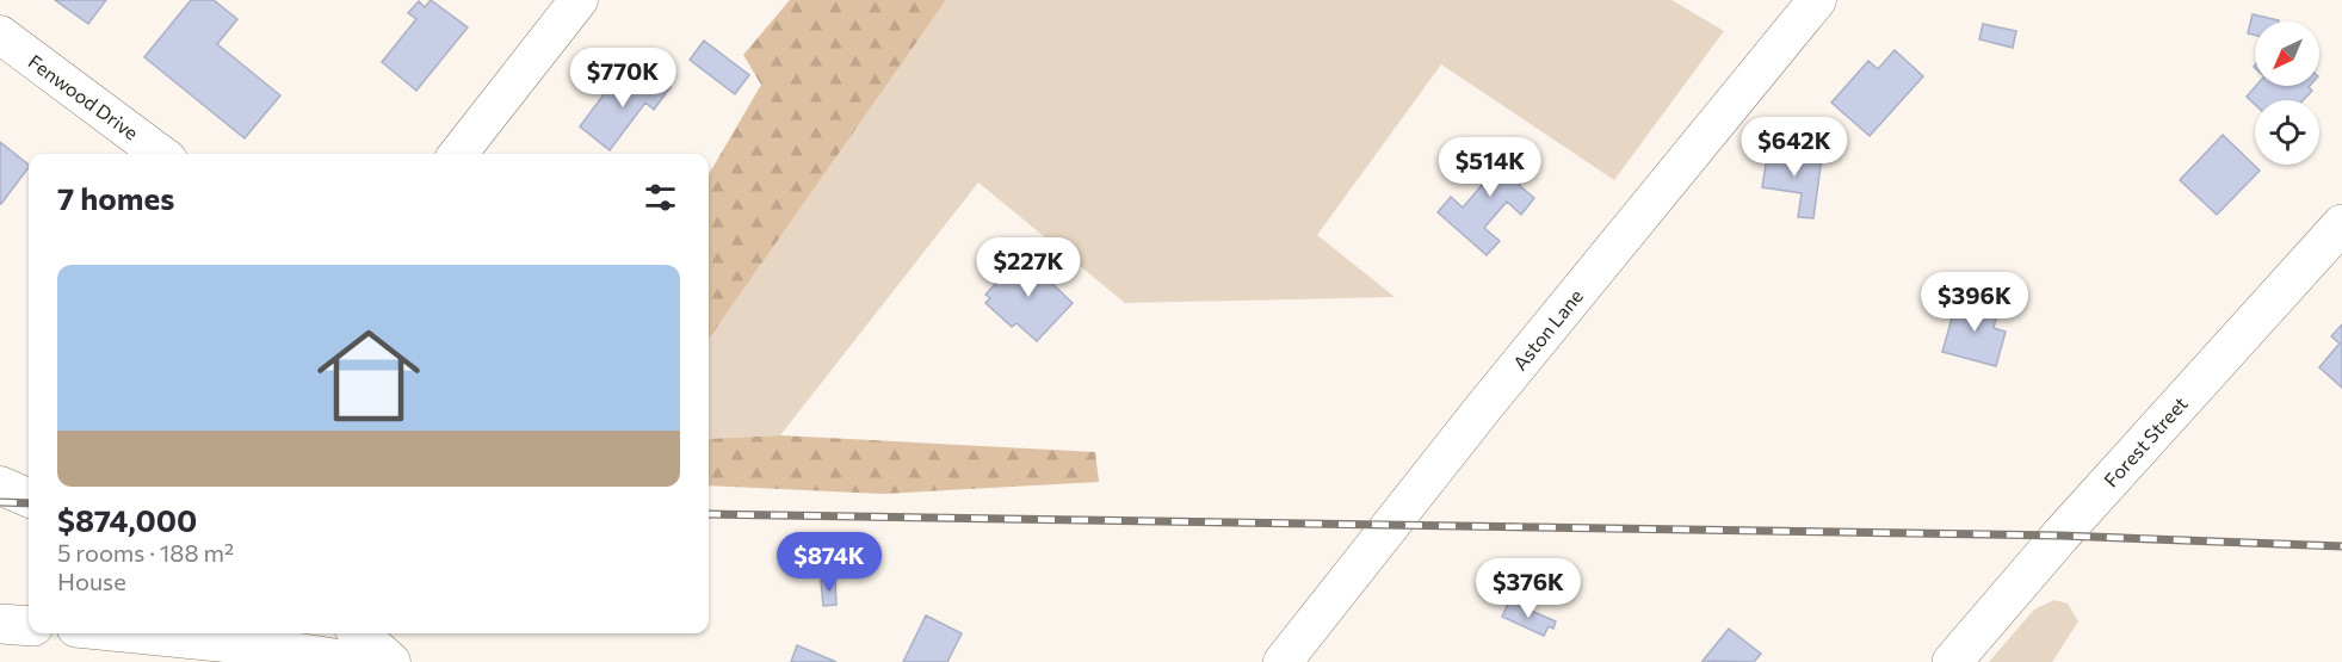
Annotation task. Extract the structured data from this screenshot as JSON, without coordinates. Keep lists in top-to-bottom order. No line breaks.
{"streets":{"main road":["Forest Street"],"street":["Fenwood Drive","Aston Lane"]},"north":"bottom left","page":{"price":["$770K","$642K","$514K","$227K","$396K","$874K","$376K"],"heading":"7 homes","list":[{"name":"$874,000","note":"5 rooms · 188 m² · House"}]}}
